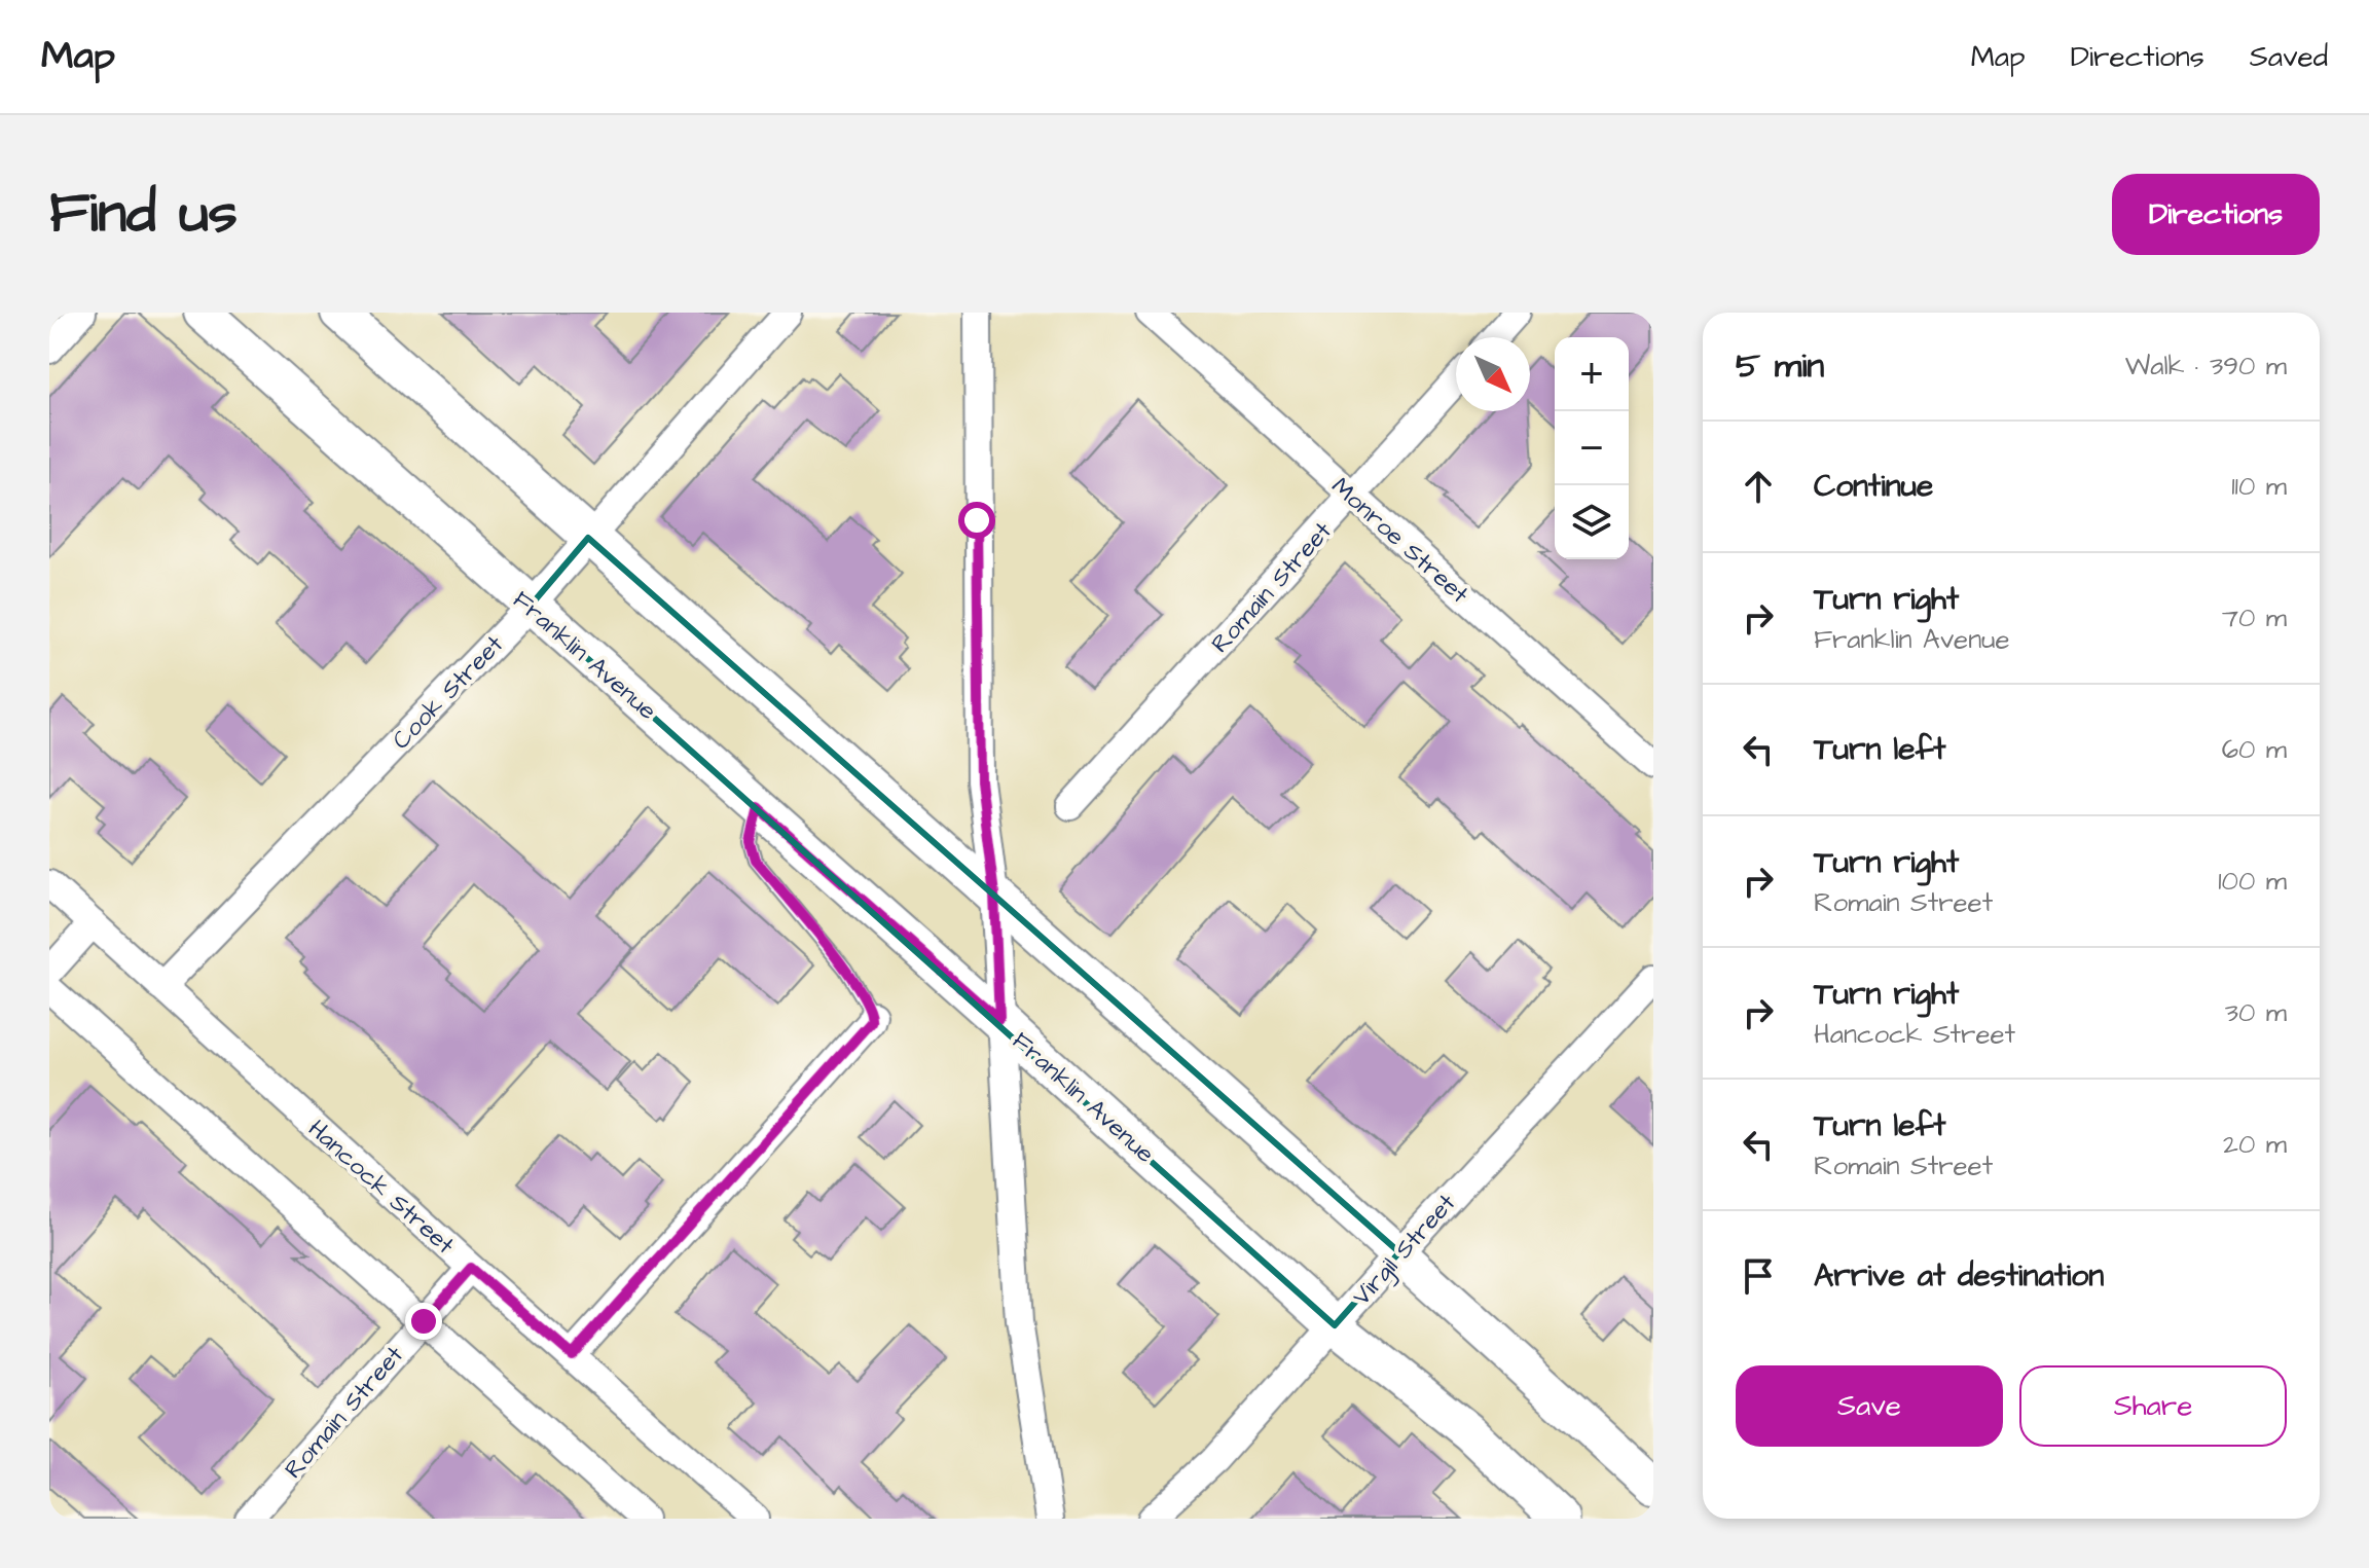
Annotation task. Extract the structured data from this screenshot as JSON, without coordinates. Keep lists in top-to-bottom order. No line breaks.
{"streets":{"main road":["Franklin Avenue"],"street":["Monroe Street","Romain Street","Cook Street","Hancock Street","Virgil Street"]},"crossings":[["Monroe Street","Romain Street"],["Romain Street","Hancock Street"],["Franklin Avenue","Cook Street"],["Franklin Avenue","Virgil Street"],["Cook Street","Hancock Street"]],"north":"bottom right","page":{"header":"Map","nav":["Map","Directions","Saved"],"title":"Find us","buttons":["Directions",["Save","Share"]],"heading":["5 min","Walk · 390 m"],"map_buttons":["+","−"],"list":[["Continue","110 m"],["Turn right","Franklin Avenue","70 m"],["Turn left","60 m"],["Turn right","Romain Street","100 m"],["Turn right","Hancock Street","30 m"],["Turn left","Romain Street","20 m"],"Arrive at destination"]}}
